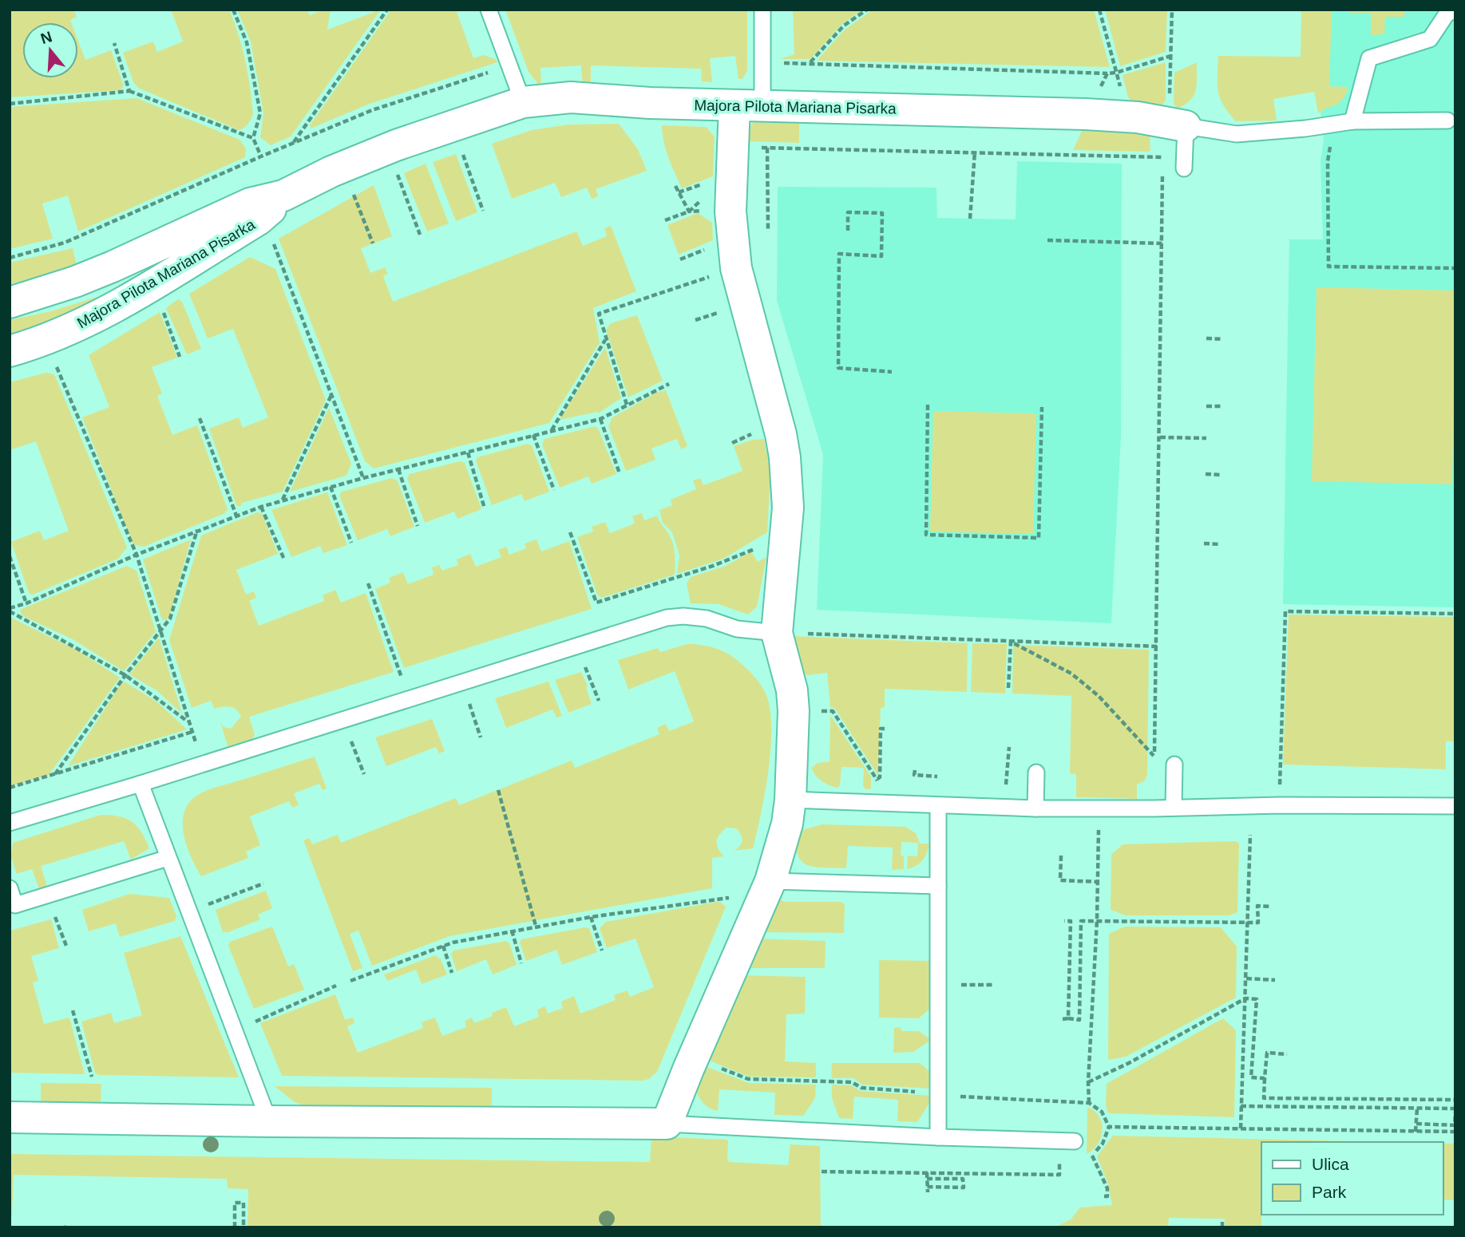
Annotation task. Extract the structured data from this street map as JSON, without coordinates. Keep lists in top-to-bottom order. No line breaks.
{"streets":{"street":["Majora Pilota Mariana Pisarka"]},"legend":["Ulica","Park"],"north":"top"}
